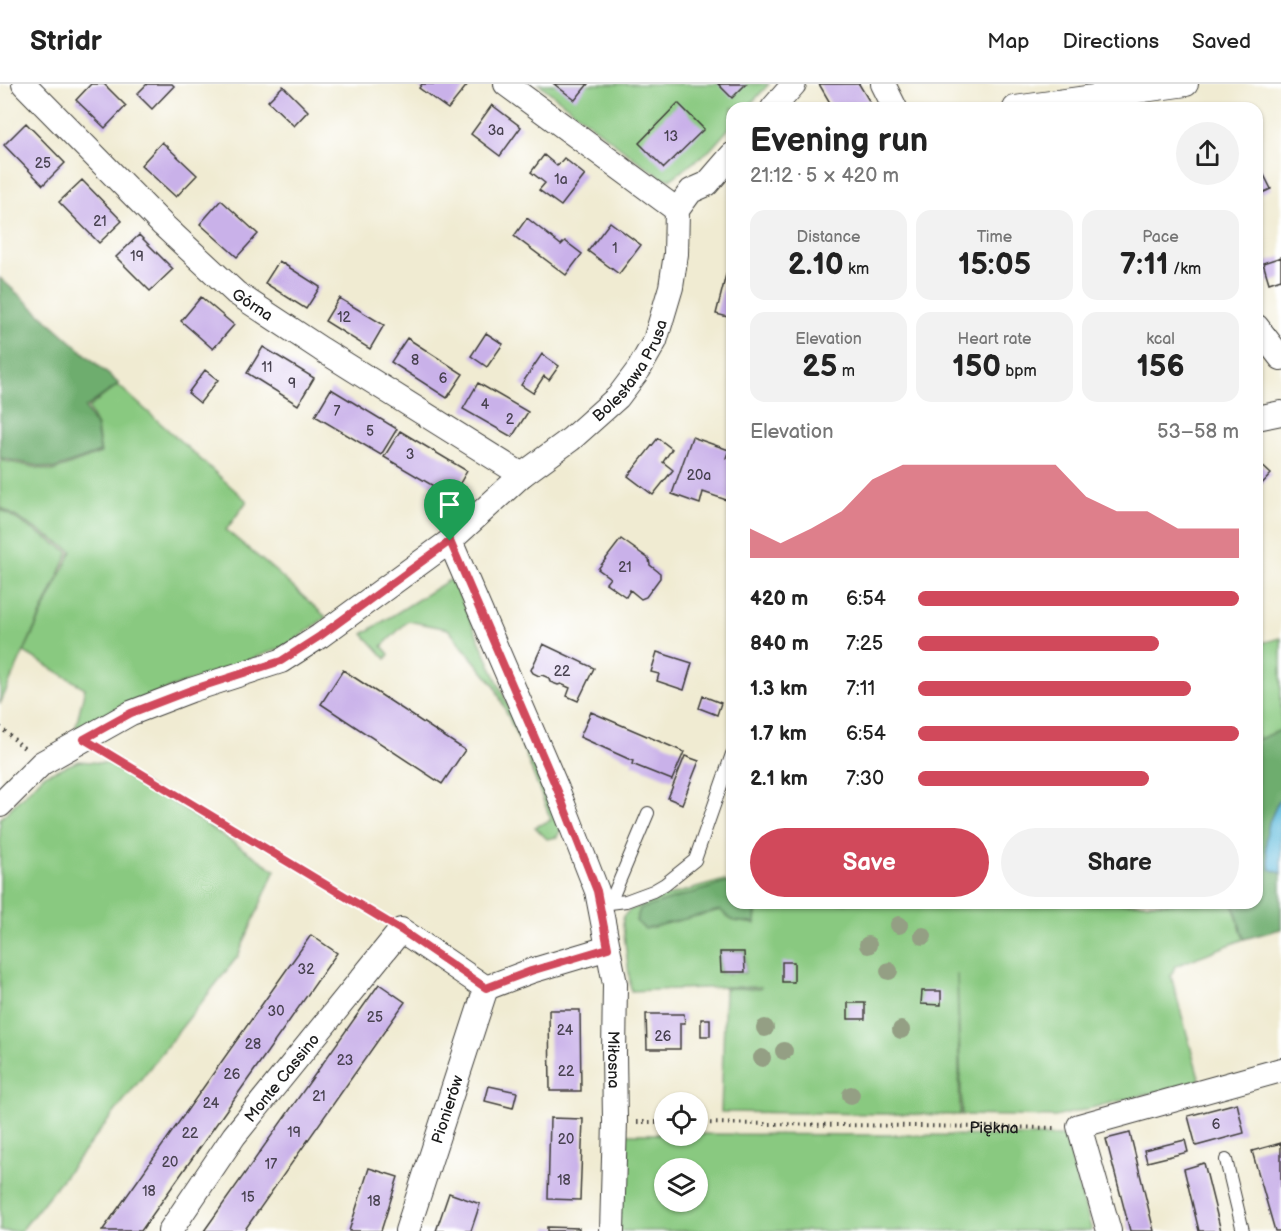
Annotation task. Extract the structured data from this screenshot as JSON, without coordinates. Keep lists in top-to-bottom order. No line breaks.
{"streets":{"street":["Górna","Bolesława Prusa","Miłosna","Monte Cassino","Pionierów"],"path":["Piękna"]},"crossings":[["Górna","Bolesława Prusa"]],"house_numbers":["3a","13","25","1a","21","1","19","12","8","11","6","9","4","7","2","5","3","20a","21","22","32","30","25","24","26","28","23","22","26","21","24","6","19","22","20","20","17","18","18","15","18"],"page":{"header":"Stridr","nav":["Map","Directions","Saved"],"heading":["Evening run","21:12 · 5 × 420 m"],"stats":[["Distance","2.10 km"],["Time","15:05"],["Pace","7:11 /km"],["Elevation","25 m"],["Heart rate","150 bpm"],["kcal","156"]],"chart":["Elevation","53–58 m"],"list":[{"name":"420 m","note":"6:54"},{"name":"840 m","note":"7:25"},{"name":"1.3 km","note":"7:11"},{"name":"1.7 km","note":"6:54"},{"name":"2.1 km","note":"7:30"}],"buttons":["Save","Share"]}}
